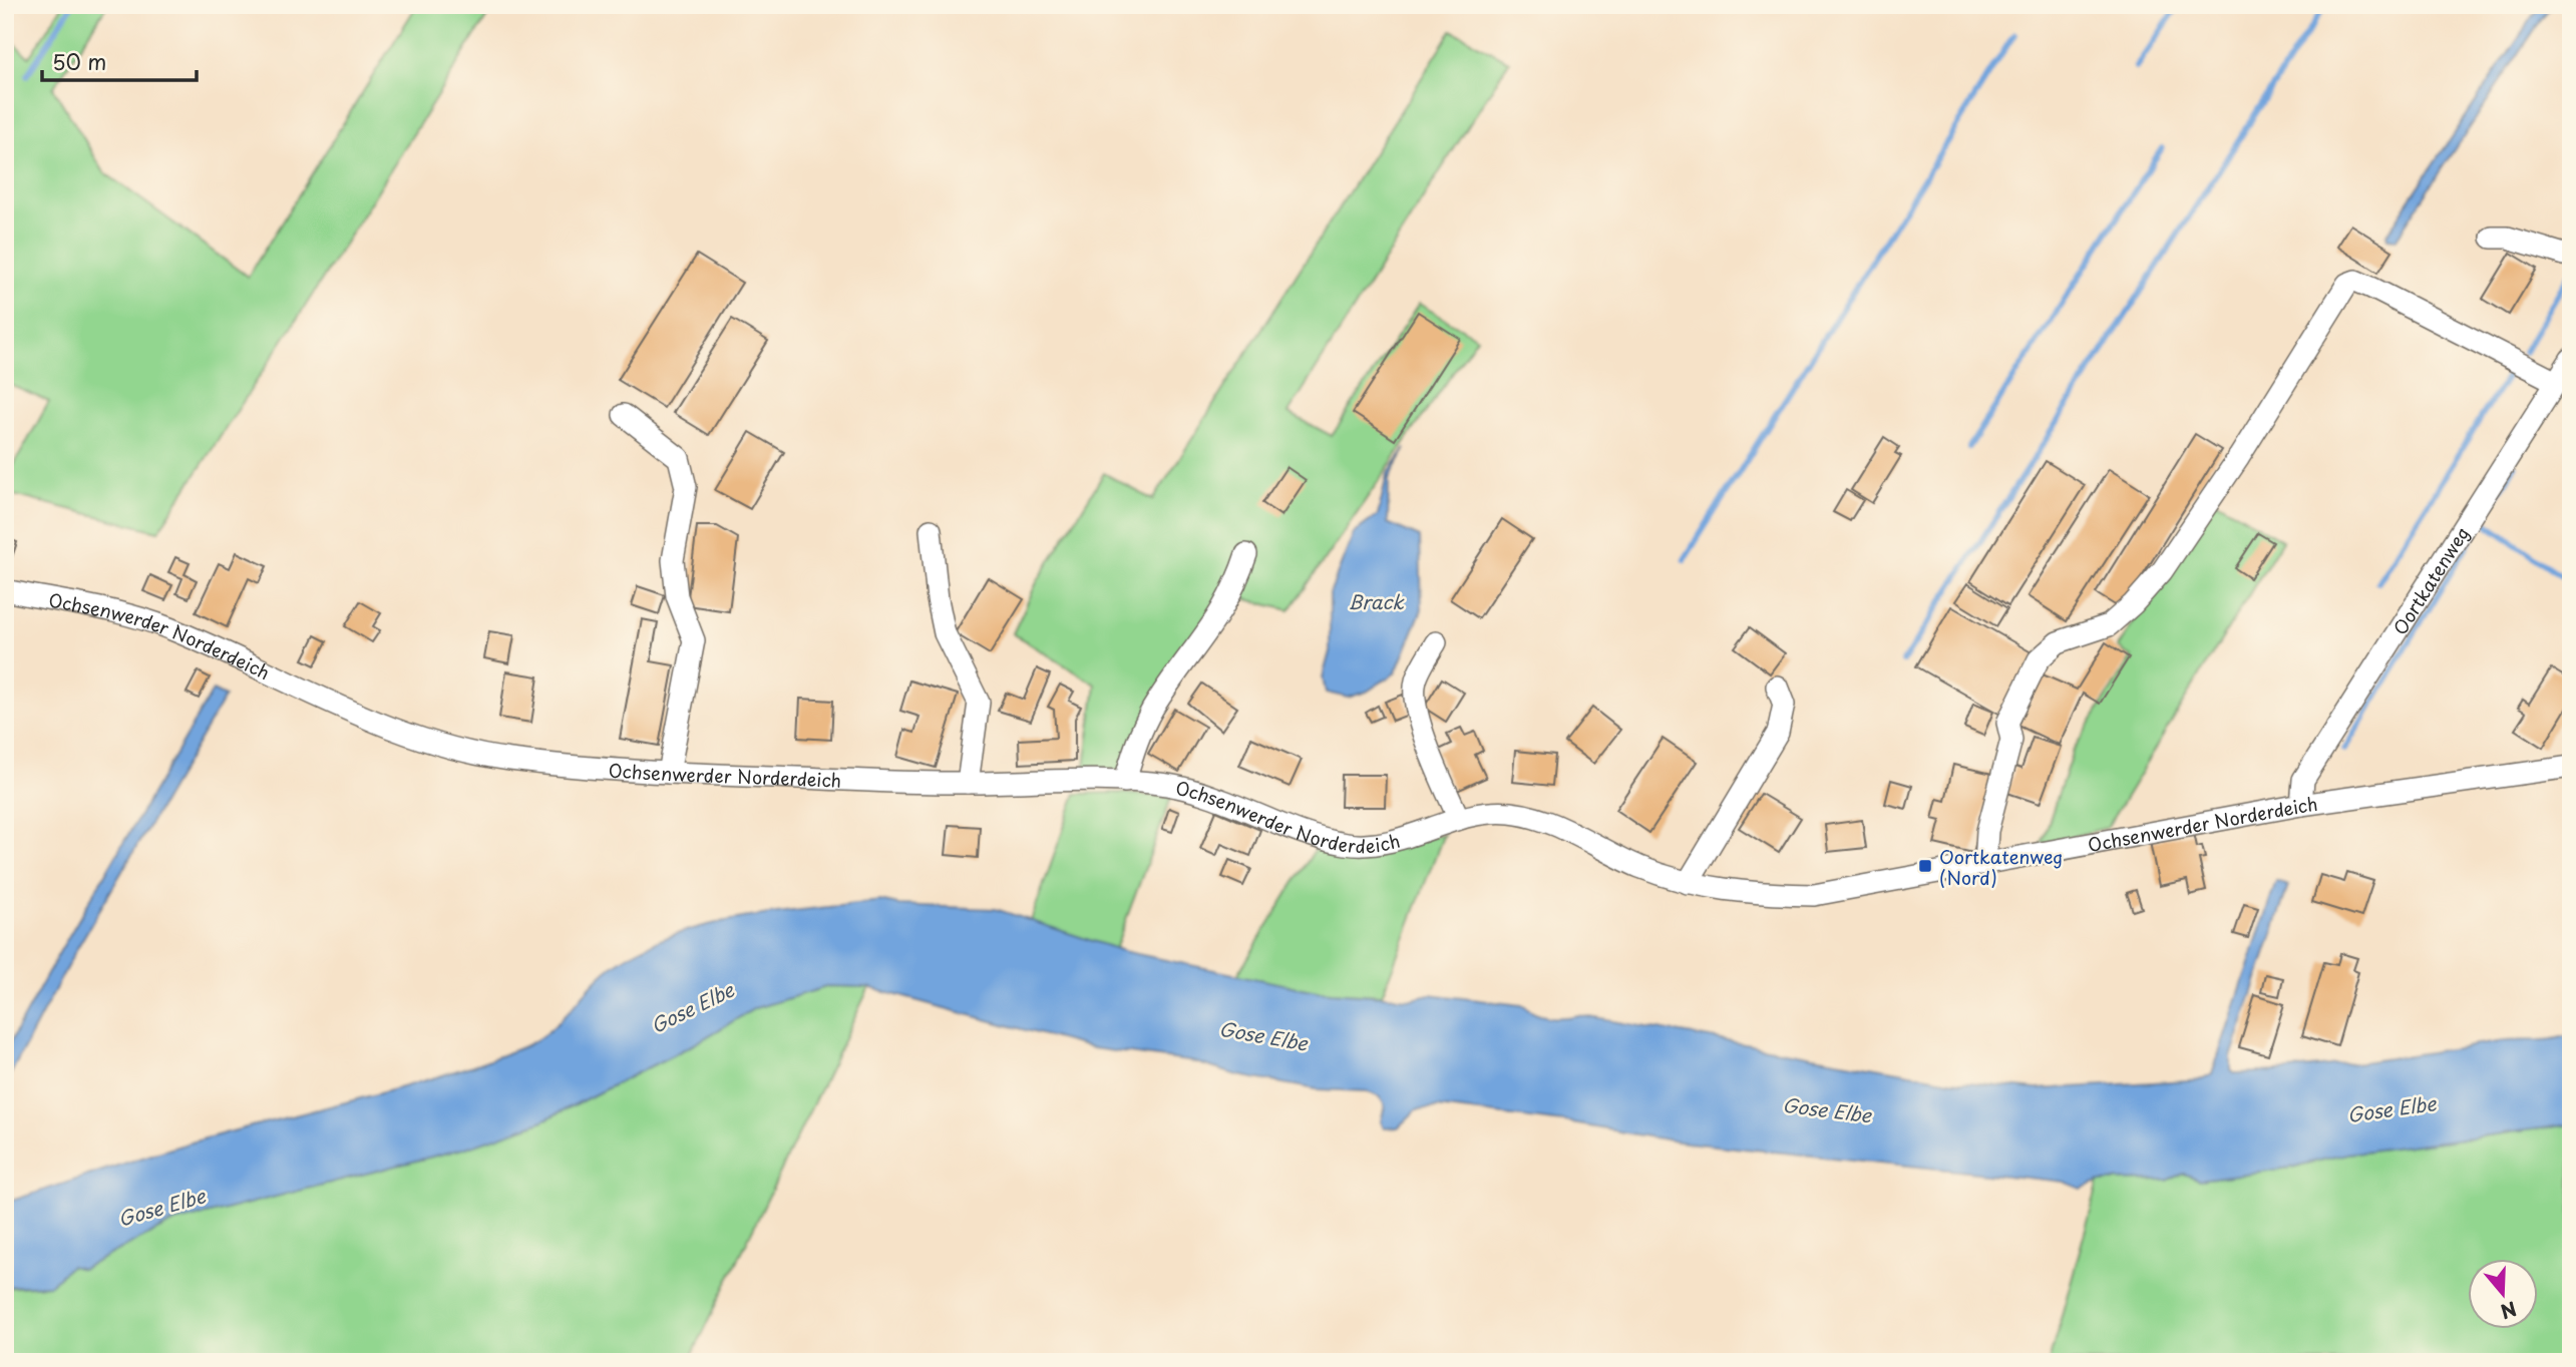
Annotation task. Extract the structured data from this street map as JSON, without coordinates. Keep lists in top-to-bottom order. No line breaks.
{"streets":{"street":["Oortkatenweg","Ochsenwerder Norderdeich"]},"crossings":[["Oortkatenweg","Ochsenwerder Norderdeich"]],"water":["Brack","Gose Elbe"],"places":{"transit":["Oortkatenweg (Nord)"]},"scale_bar":"50 m","north":"bottom"}
